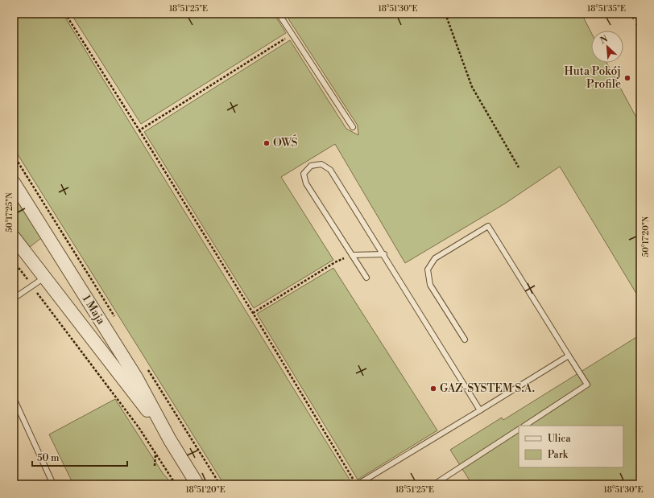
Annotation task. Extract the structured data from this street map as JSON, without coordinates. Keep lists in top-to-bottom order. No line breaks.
{"streets":{"street":["1 Maja"]},"places":["Huta Pokój Profile","OWŚ","GAZ-SYSTEM S.A."],"legend":["Ulica","Park"],"scale_bar":"50 m","north":"top left","coordinates":["18°51'25\"E","18°51'30\"E","18°51'35\"E","50°17'25\"N","50°17'20\"N","18°51'20\"E"]}
